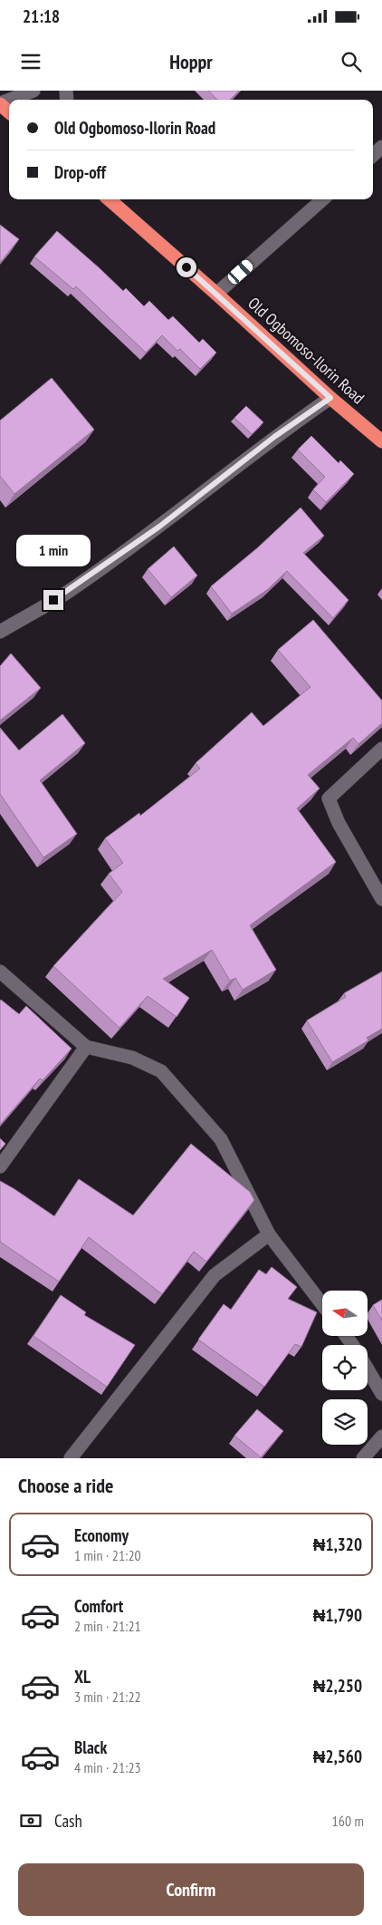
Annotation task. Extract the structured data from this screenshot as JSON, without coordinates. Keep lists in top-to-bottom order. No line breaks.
{"streets":{"highway":["Old Ogbomoso-Ilorin Road"]},"north":"left","page":{"status":"21:18","header":"Hoppr","banner":["Old Ogbomoso-Ilorin Road","Drop-off"],"bubble":"1 min","heading":"Choose a ride","list":[{"name":"Economy","note":"1 min · 21:20","value":"₦1,320"},{"name":"Comfort","note":"2 min · 21:21","value":"₦1,790"},{"name":"XL","note":"3 min · 21:22","value":"₦2,250"},{"name":"Black","note":"4 min · 21:23","value":"₦2,560"}],"pay":["Cash","160 m"],"buttons":"Confirm"}}
